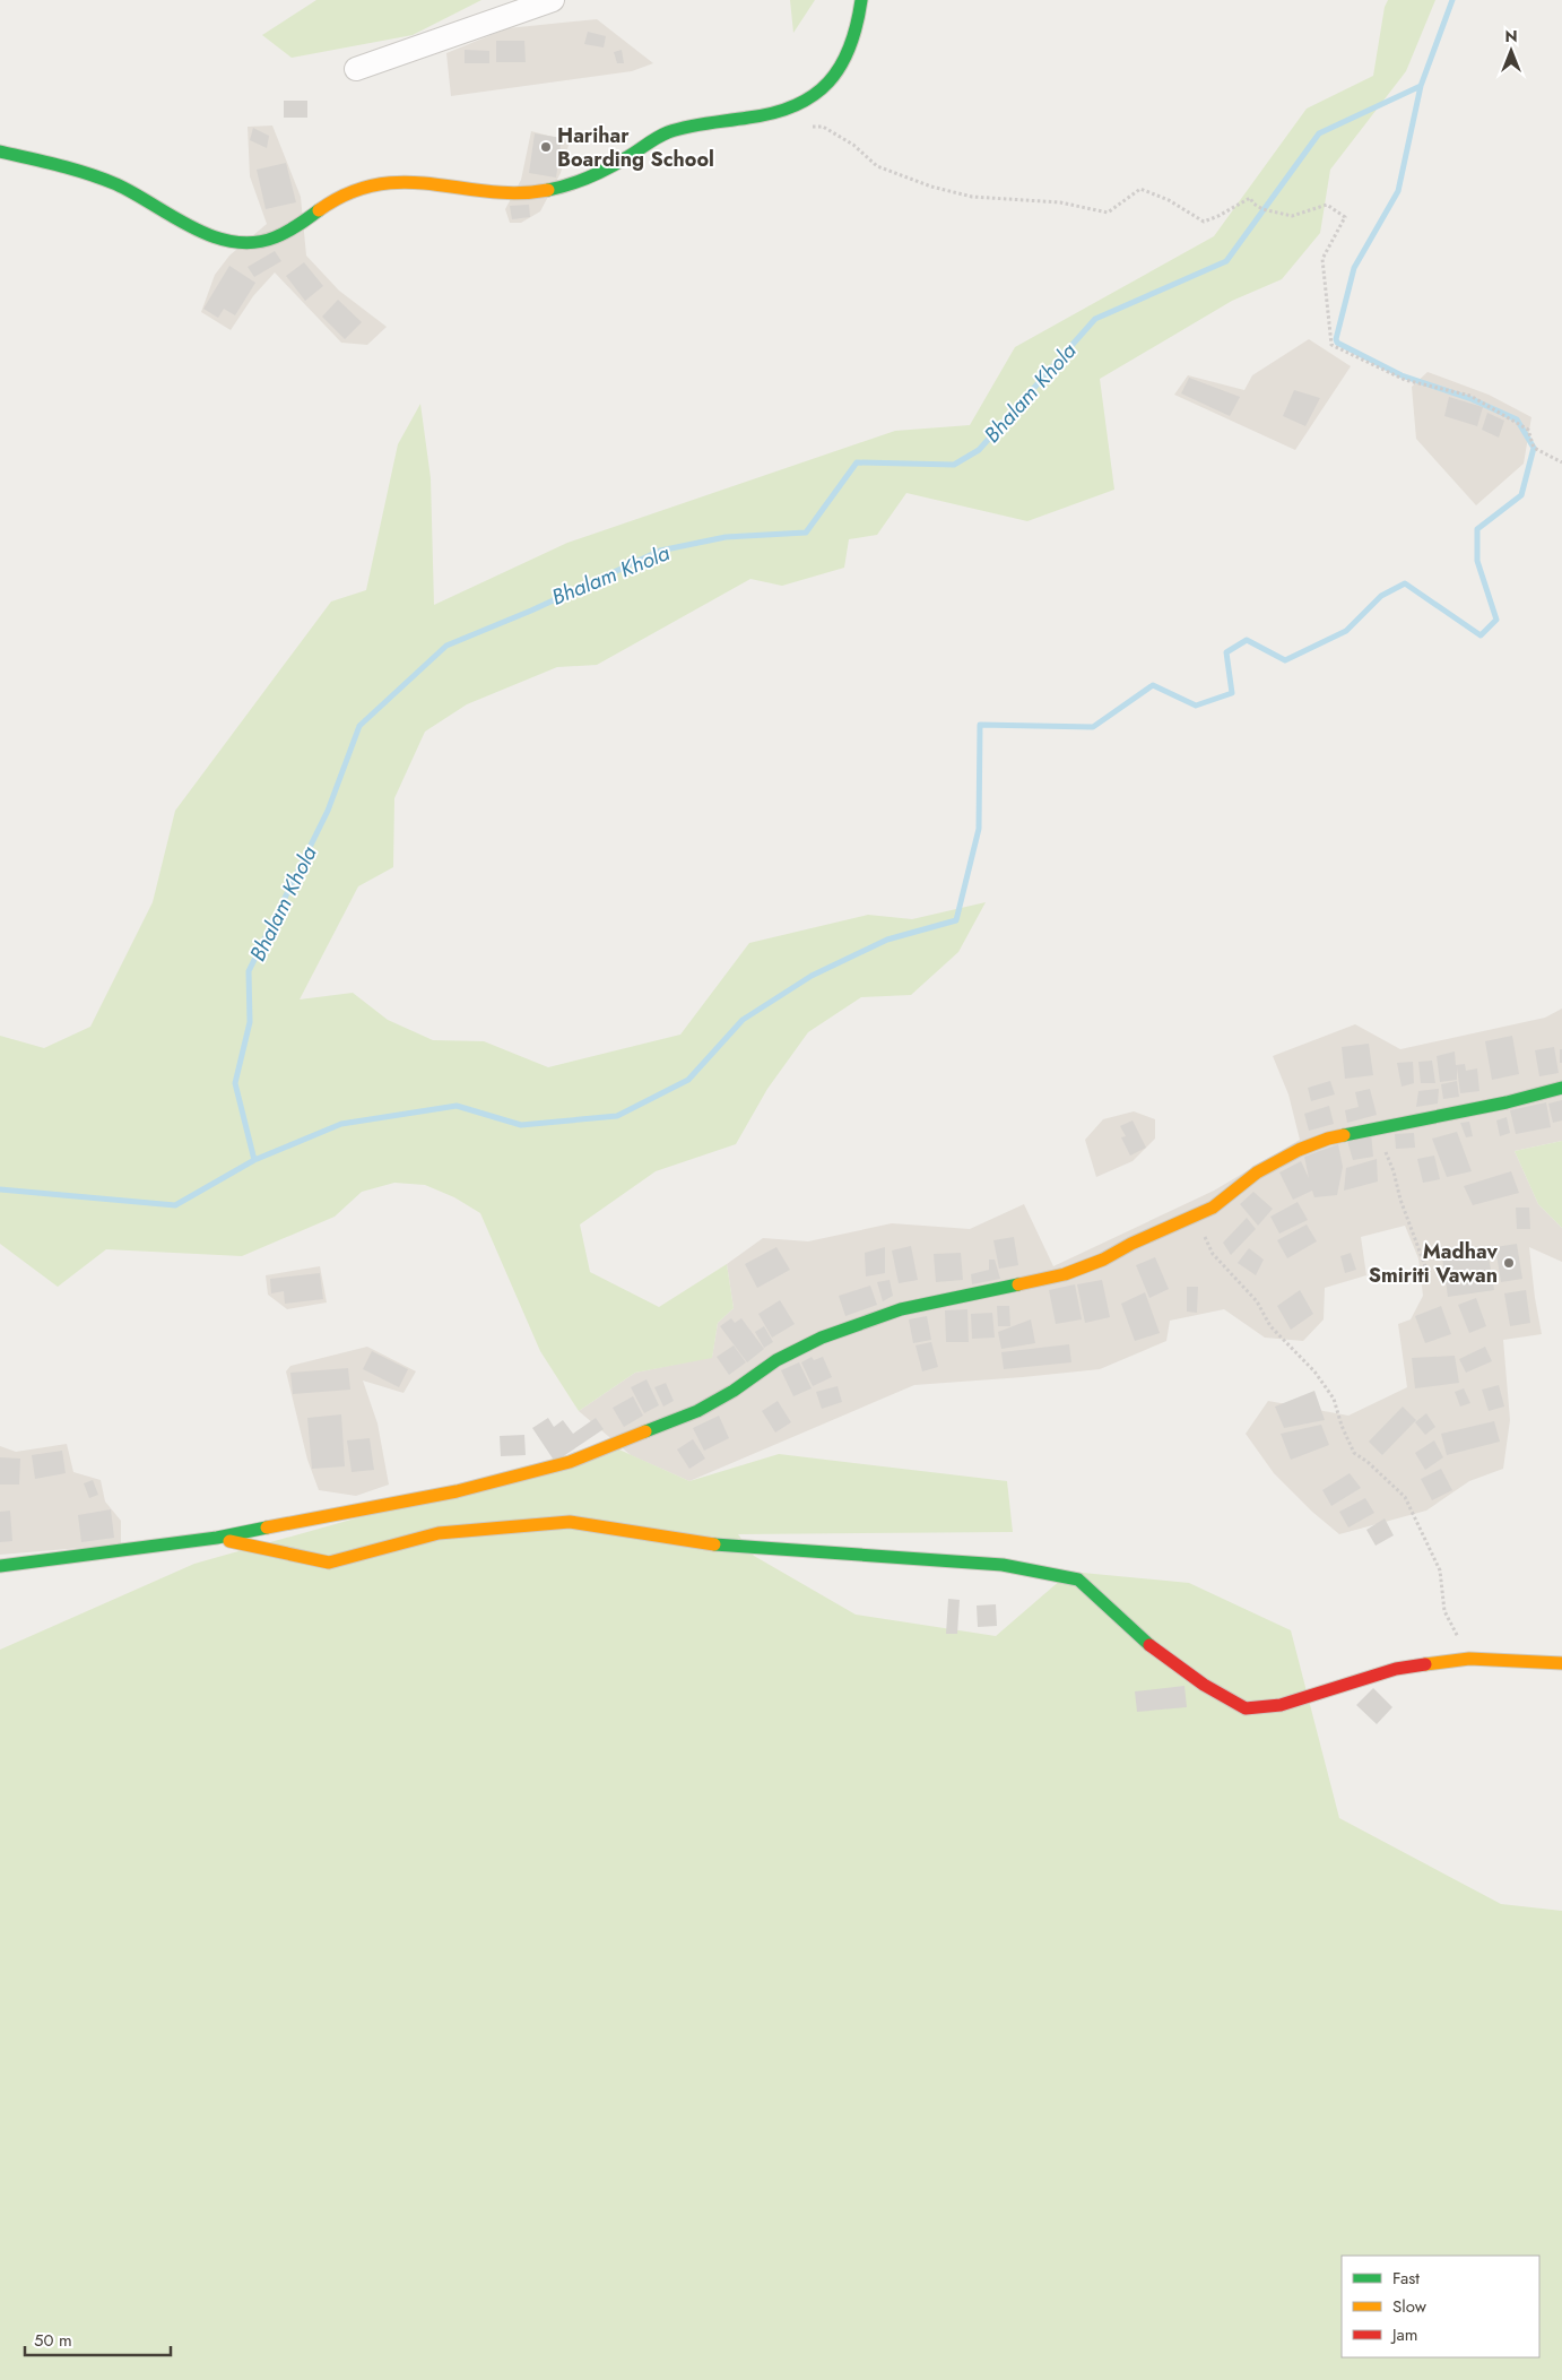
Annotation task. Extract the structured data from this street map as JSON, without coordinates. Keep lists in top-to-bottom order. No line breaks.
{"water":["Bhalam Khola"],"places":["Harihar Boarding School","Madhav Smiriti Vawan"],"legend":["Fast","Slow","Jam"],"scale_bar":"50 m","north":"top"}
